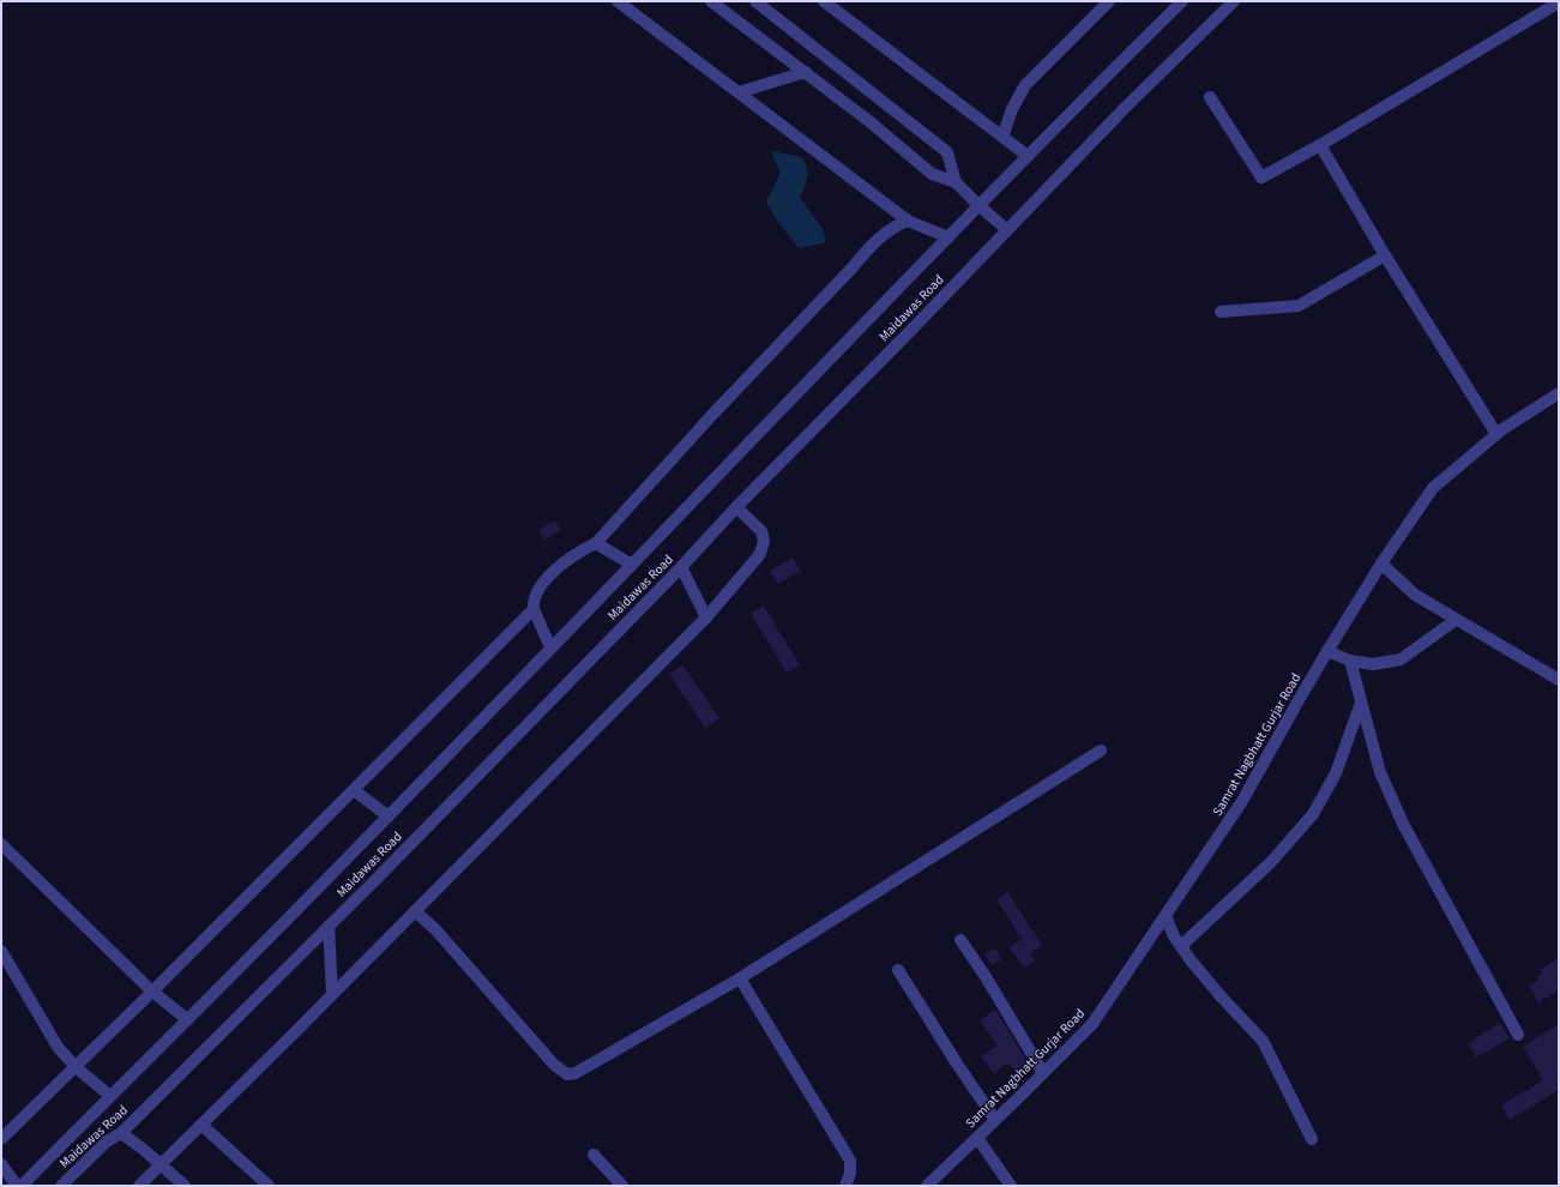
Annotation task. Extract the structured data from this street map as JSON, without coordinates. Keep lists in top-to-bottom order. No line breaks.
{"streets":{"street":["Maidawas Road","Samrat Nagbhatt Gurjar Road"]}}
